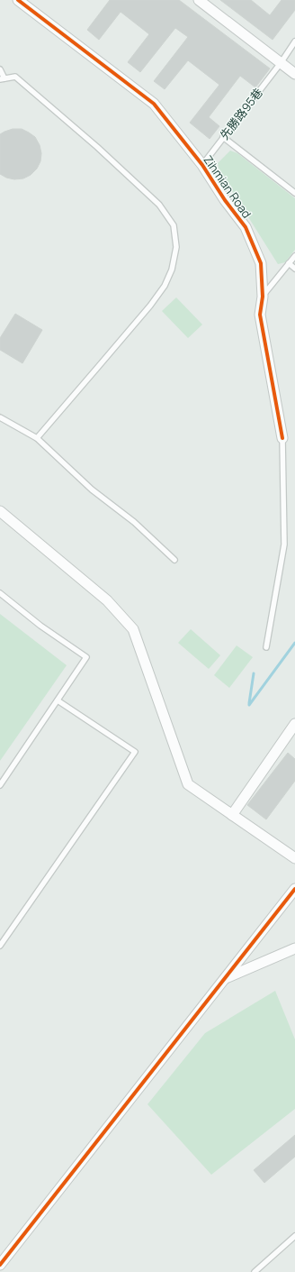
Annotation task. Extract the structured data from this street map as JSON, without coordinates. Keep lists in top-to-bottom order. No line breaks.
{"streets":{"street":["Zihmian Road"],"lane":["先勝路95巷"]},"crossings":[["先勝路95巷","Zihmian Road"]]}
